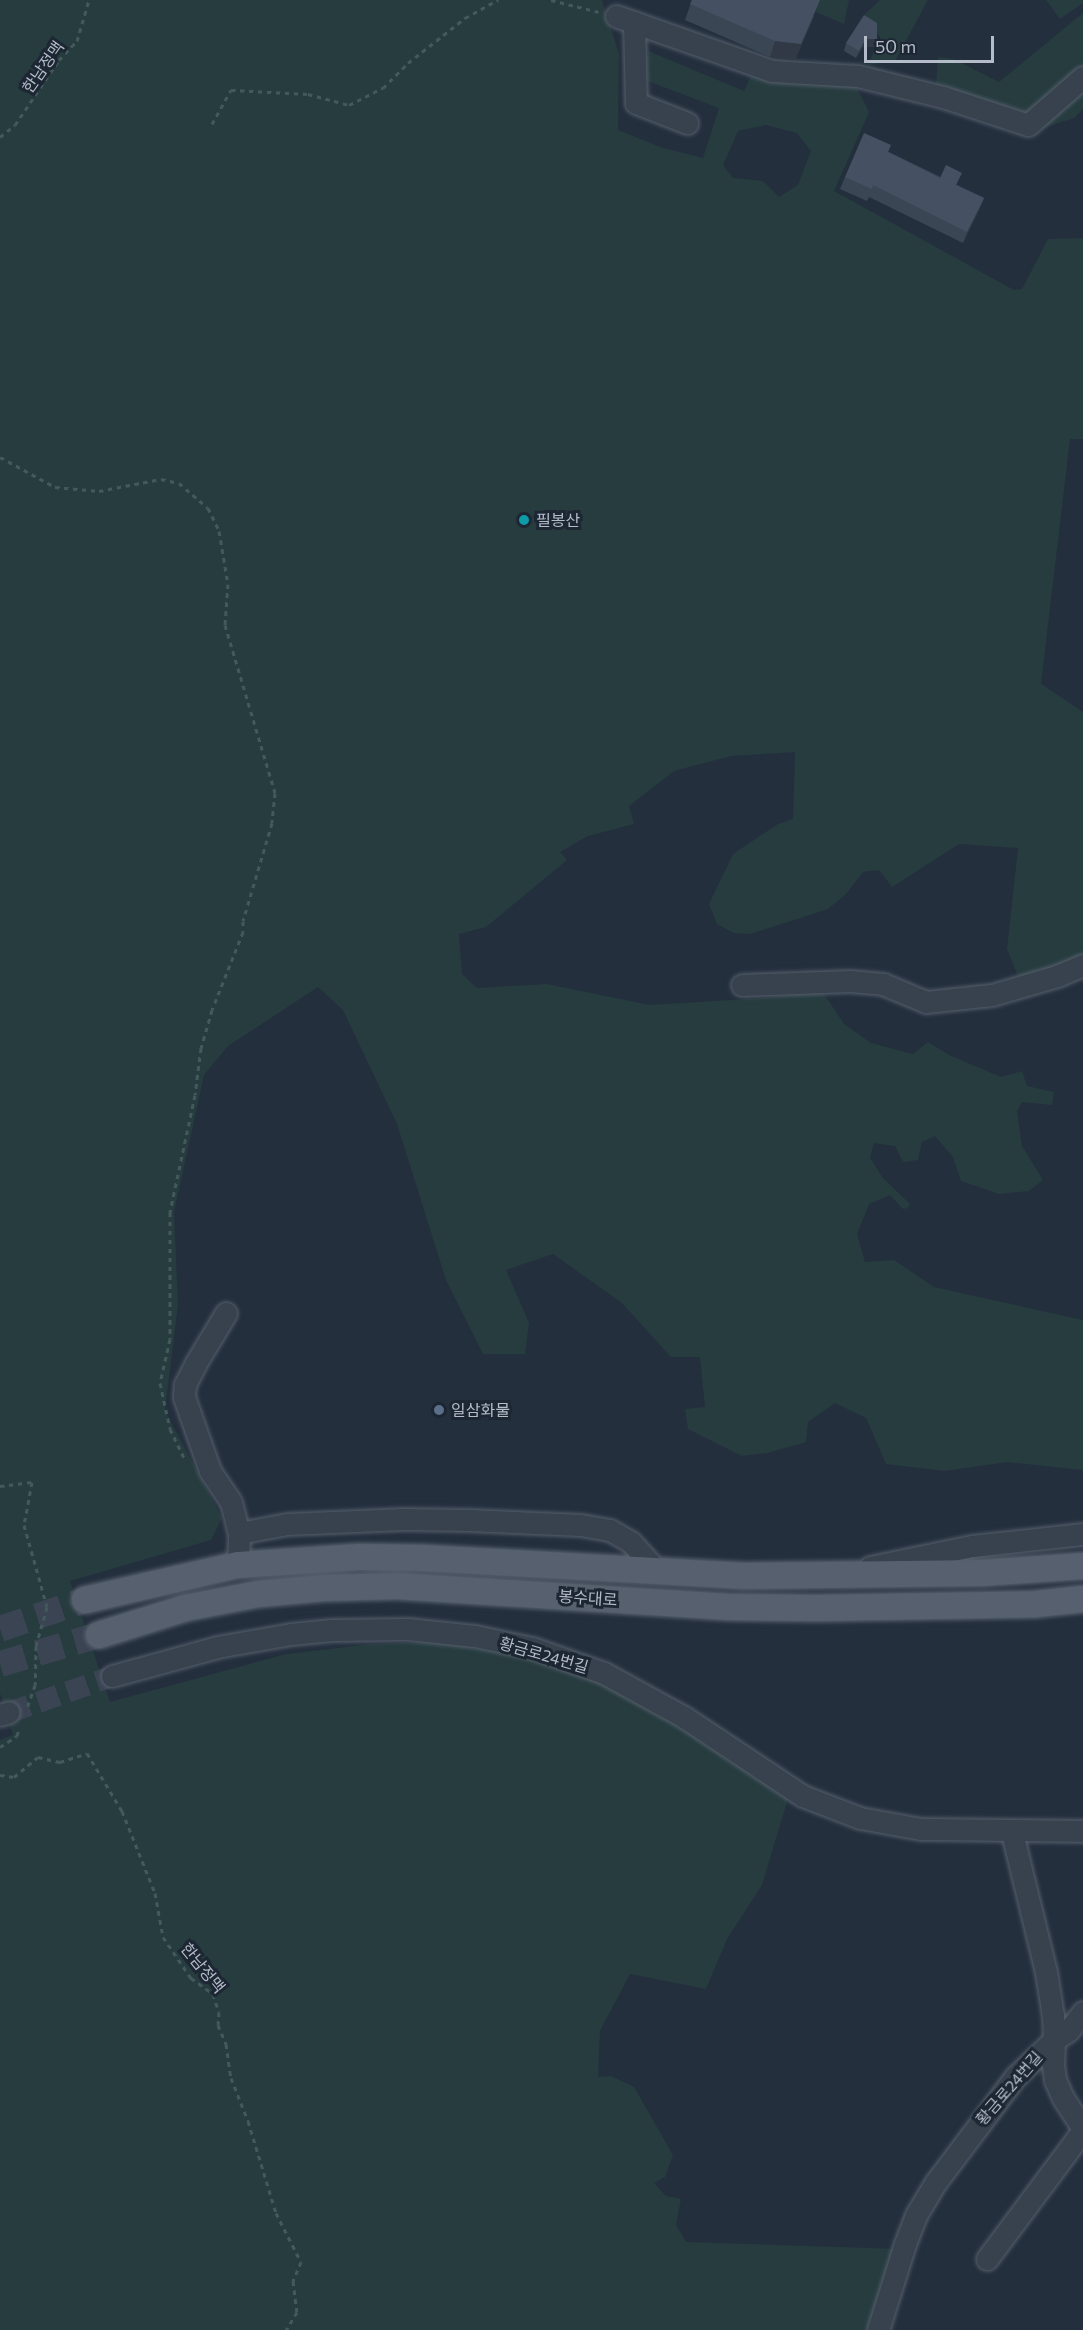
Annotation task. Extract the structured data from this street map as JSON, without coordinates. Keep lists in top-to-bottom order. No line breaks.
{"streets":{"main road":["봉수대로"],"street":["황금로24번길"],"path":["한남정맥"]},"places":["필봉산","일삼화물"],"scale_bar":"50 m"}
